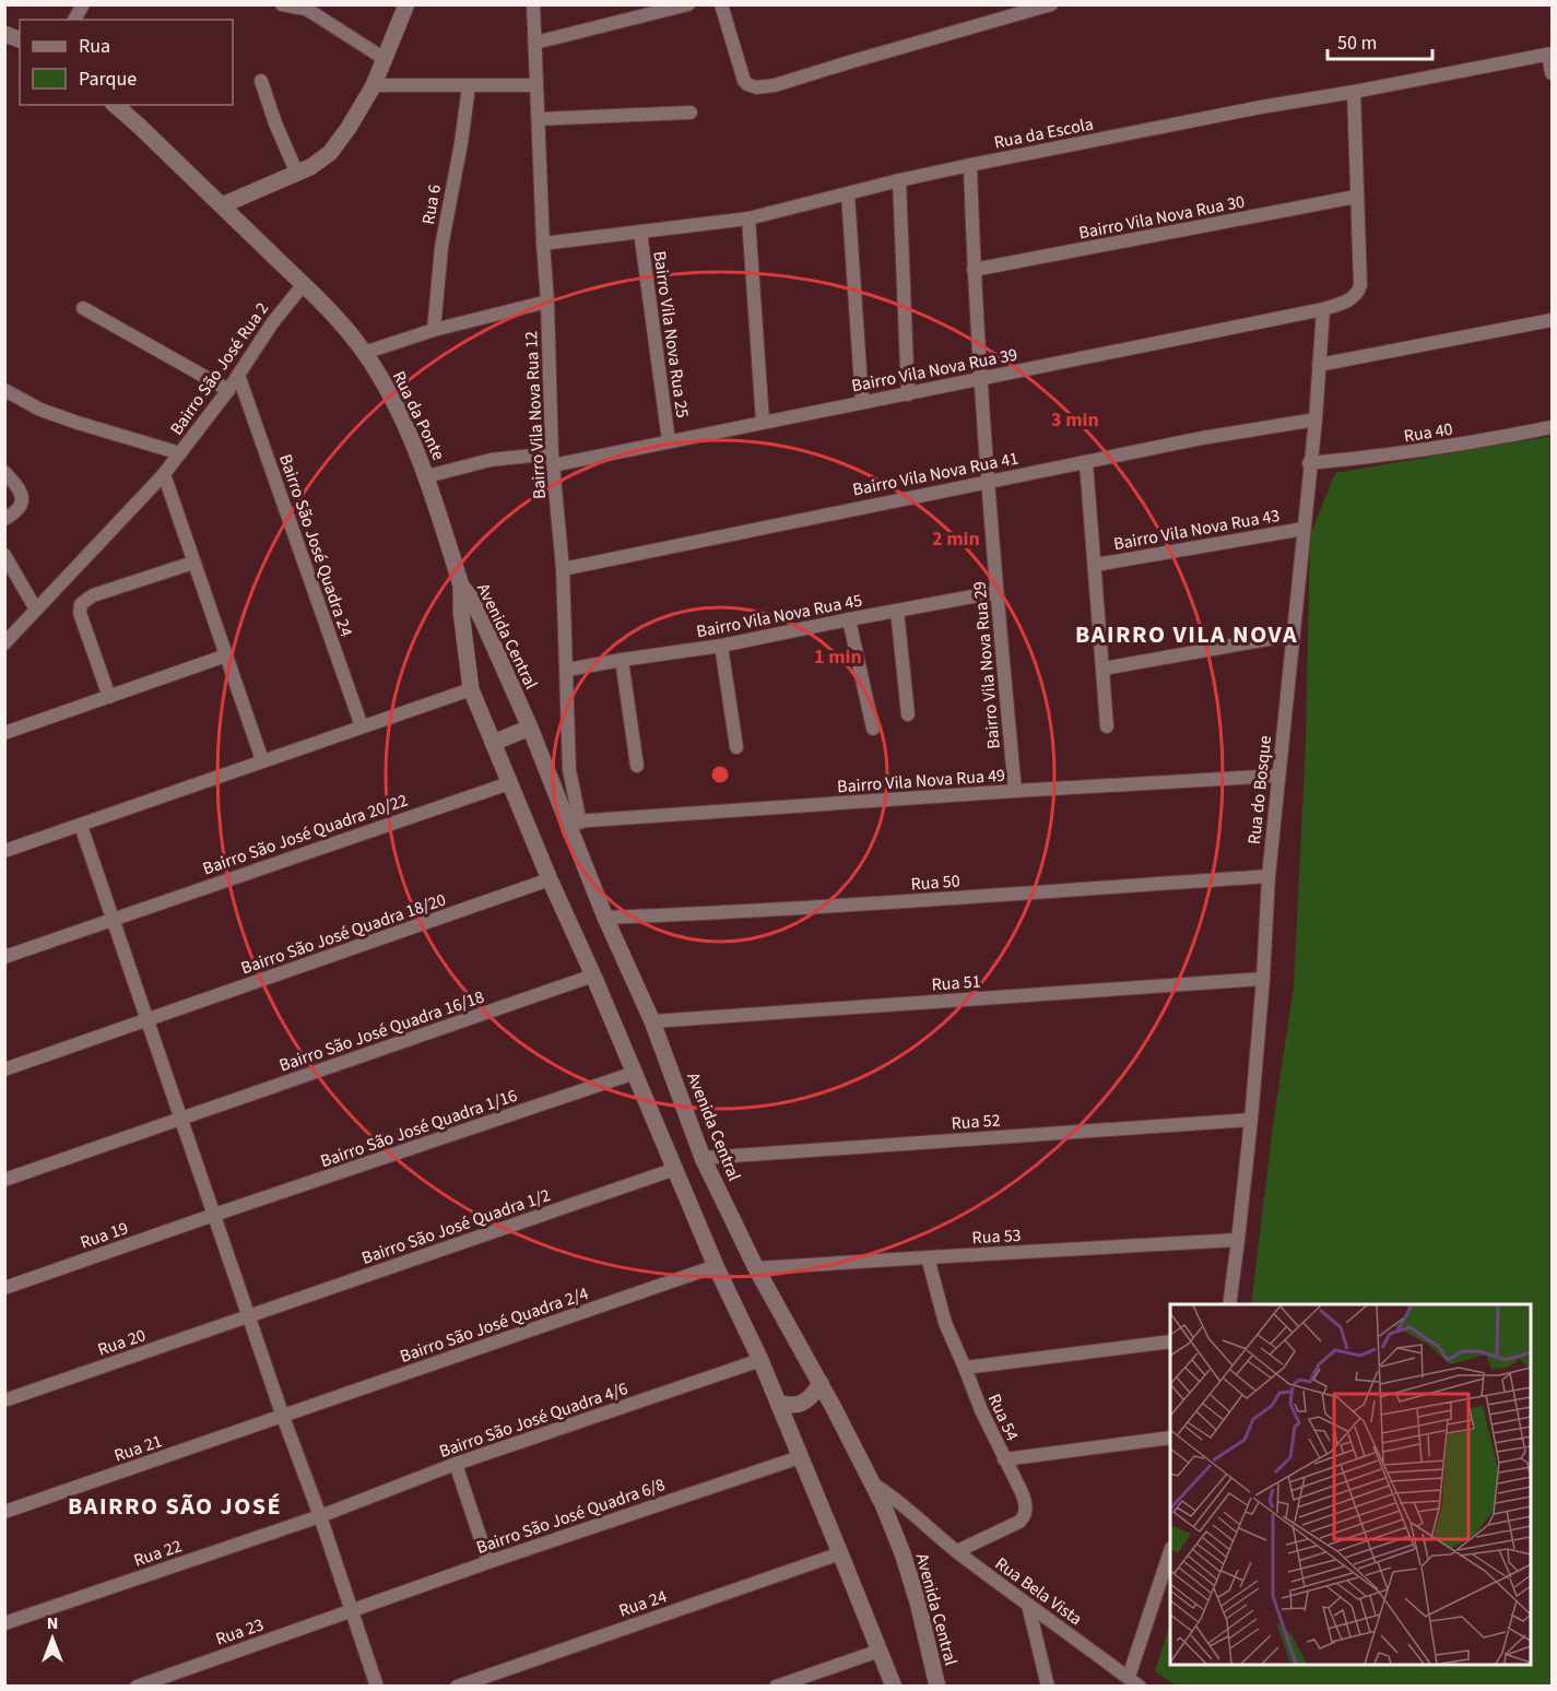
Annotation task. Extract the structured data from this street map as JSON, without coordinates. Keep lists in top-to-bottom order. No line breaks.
{"streets":{"street":["Rua da Escola","Rua 6","Bairro Vila Nova Rua 30","Bairro Vila Nova Rua 25","Bairro São José Rua 2","Bairro Vila Nova Rua 39","Rua da Ponte","Bairro Vila Nova Rua 12","Rua 40","Bairro Vila Nova Rua 41","Bairro Vila Nova Rua 43","Bairro São José Quadra 24","Bairro Vila Nova Rua 45","Avenida Central","Bairro Vila Nova Rua 29","Bairro Vila Nova Rua 49","Rua do Bosque","Bairro São José Quadra 20/22","Rua 50","Bairro São José Quadra 18/20","Rua 51","Bairro São José Quadra 16/18","Rua 52","Bairro São José Quadra 1/16","Bairro São José Quadra 1/2","Rua 19","Rua 53","Bairro São José Quadra 2/4","Rua 20","Rua 54","Bairro São José Quadra 4/6","Rua 21","Bairro São José Quadra 6/8","Rua 22","Rua Bela Vista","Rua 24","Rua 23"]},"crossings":[["Rua da Escola","Bairro Vila Nova Rua 25"],["Rua da Escola","Bairro Vila Nova Rua 12"],["Bairro Vila Nova Rua 30","Bairro Vila Nova Rua 29"],["Bairro Vila Nova Rua 25","Bairro Vila Nova Rua 39"],["Bairro São José Rua 2","Rua da Ponte"],["Bairro São José Rua 2","Bairro São José Quadra 24"],["Bairro Vila Nova Rua 39","Rua da Ponte"],["Bairro Vila Nova Rua 39","Bairro Vila Nova Rua 12"],["Bairro Vila Nova Rua 39","Bairro Vila Nova Rua 29"],["Bairro Vila Nova Rua 39","Rua do Bosque"],["Rua da Ponte","Avenida Central"],["Bairro Vila Nova Rua 12","Bairro Vila Nova Rua 41"],["Bairro Vila Nova Rua 12","Bairro Vila Nova Rua 45"],["Bairro Vila Nova Rua 12","Avenida Central"],["Bairro Vila Nova Rua 12","Bairro Vila Nova Rua 49"],["Rua 40","Rua do Bosque"],["Bairro Vila Nova Rua 41","Bairro Vila Nova Rua 29"],["Bairro Vila Nova Rua 41","Rua do Bosque"],["Bairro Vila Nova Rua 43","Rua do Bosque"],["Bairro Vila Nova Rua 45","Bairro Vila Nova Rua 29"],["Avenida Central","Bairro Vila Nova Rua 49"],["Avenida Central","Bairro São José Quadra 20/22"],["Avenida Central","Rua 50"],["Avenida Central","Bairro São José Quadra 18/20"],["Avenida Central","Rua 51"],["Avenida Central","Bairro São José Quadra 16/18"],["Avenida Central","Rua 52"],["Avenida Central","Bairro São José Quadra 1/16"],["Avenida Central","Bairro São José Quadra 1/2"],["Avenida Central","Rua 53"],["Avenida Central","Bairro São José Quadra 2/4"],["Avenida Central","Bairro São José Quadra 4/6"],["Avenida Central","Bairro São José Quadra 6/8"],["Avenida Central","Rua 24"],["Bairro Vila Nova Rua 29","Bairro Vila Nova Rua 49"],["Bairro Vila Nova Rua 49","Rua do Bosque"],["Rua do Bosque","Rua 50"],["Rua do Bosque","Rua 51"],["Rua do Bosque","Rua 52"],["Rua do Bosque","Rua 53"],["Bairro São José Quadra 1/16","Rua 19"],["Bairro São José Quadra 1/2","Rua 20"],["Rua 53","Rua 54"],["Bairro São José Quadra 2/4","Rua 21"],["Rua 54","Rua Bela Vista"],["Bairro São José Quadra 4/6","Rua 22"],["Bairro São José Quadra 6/8","Rua 23"]],"districts":["BAIRRO VILA NOVA","BAIRRO SÃO JOSÉ"],"legend":["Rua","Parque"],"scale_bar":"50 m","north":"top","rings":["3 min","2 min","1 min"]}
